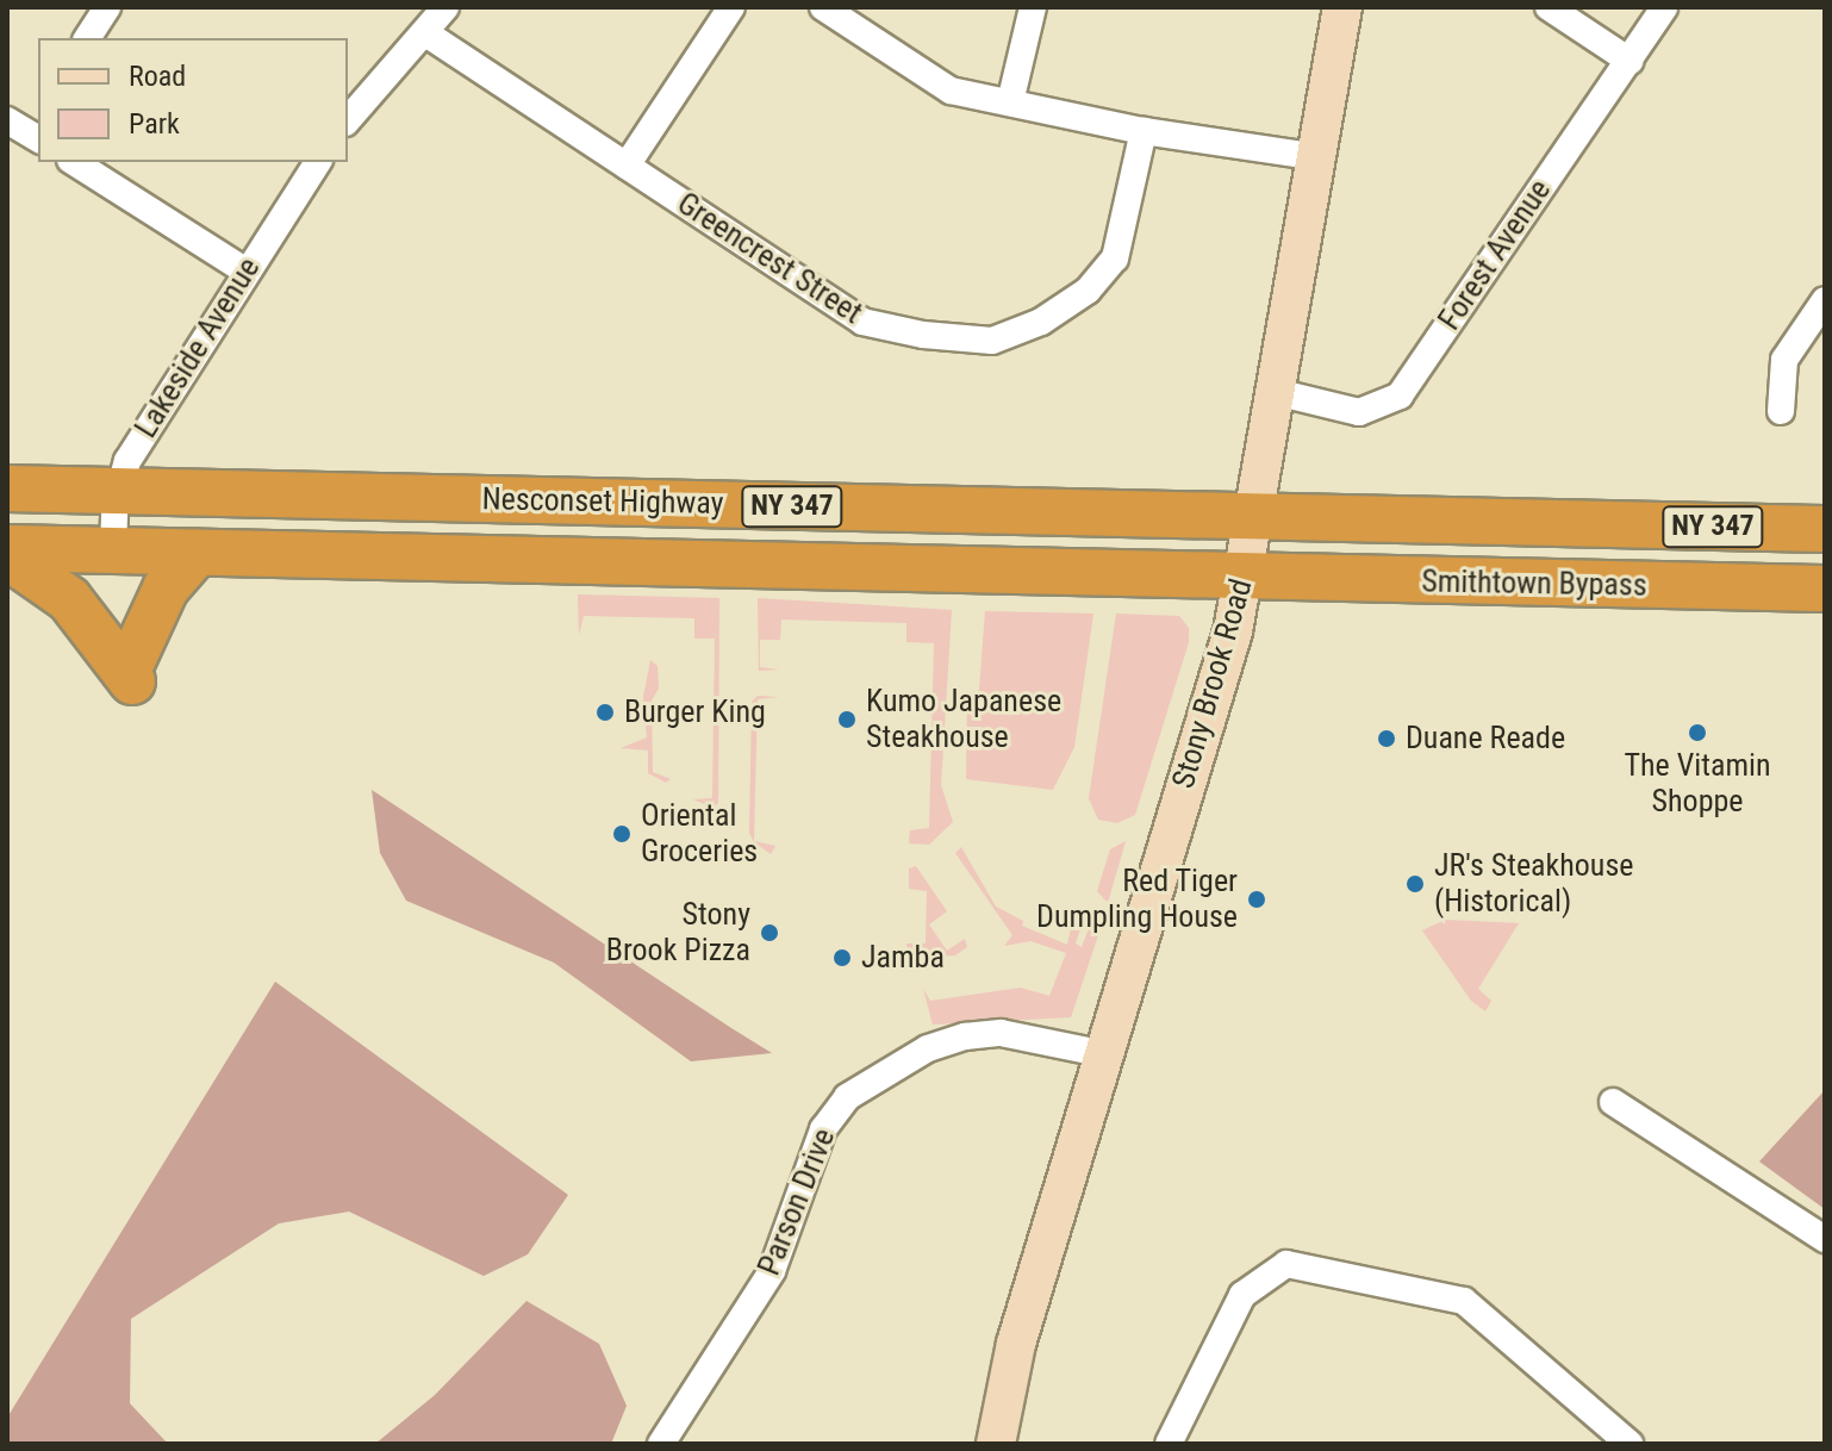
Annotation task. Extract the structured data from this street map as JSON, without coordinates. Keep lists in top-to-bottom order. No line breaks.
{"streets":{"highway":["Nesconset Highway","NY 347","Smithtown Bypass"],"main road":["Stony Brook Road"],"street":["Forest Avenue","Greencrest Street","Lakeside Avenue","Parson Drive"]},"crossings":[["Forest Avenue","Stony Brook Road"],["Lakeside Avenue","Nesconset Highway"],["Nesconset Highway","Smithtown Bypass"],["Nesconset Highway","Stony Brook Road"],["Smithtown Bypass","Stony Brook Road"],["Stony Brook Road","Parson Drive"]],"places":["Burger King","Kumo Japanese Steakhouse","The Vitamin Shoppe","Duane Reade","Oriental Groceries","JR's Steakhouse (Historical)","Red Tiger Dumpling House","Stony Brook Pizza","Jamba"],"legend":["Road","Park"]}
